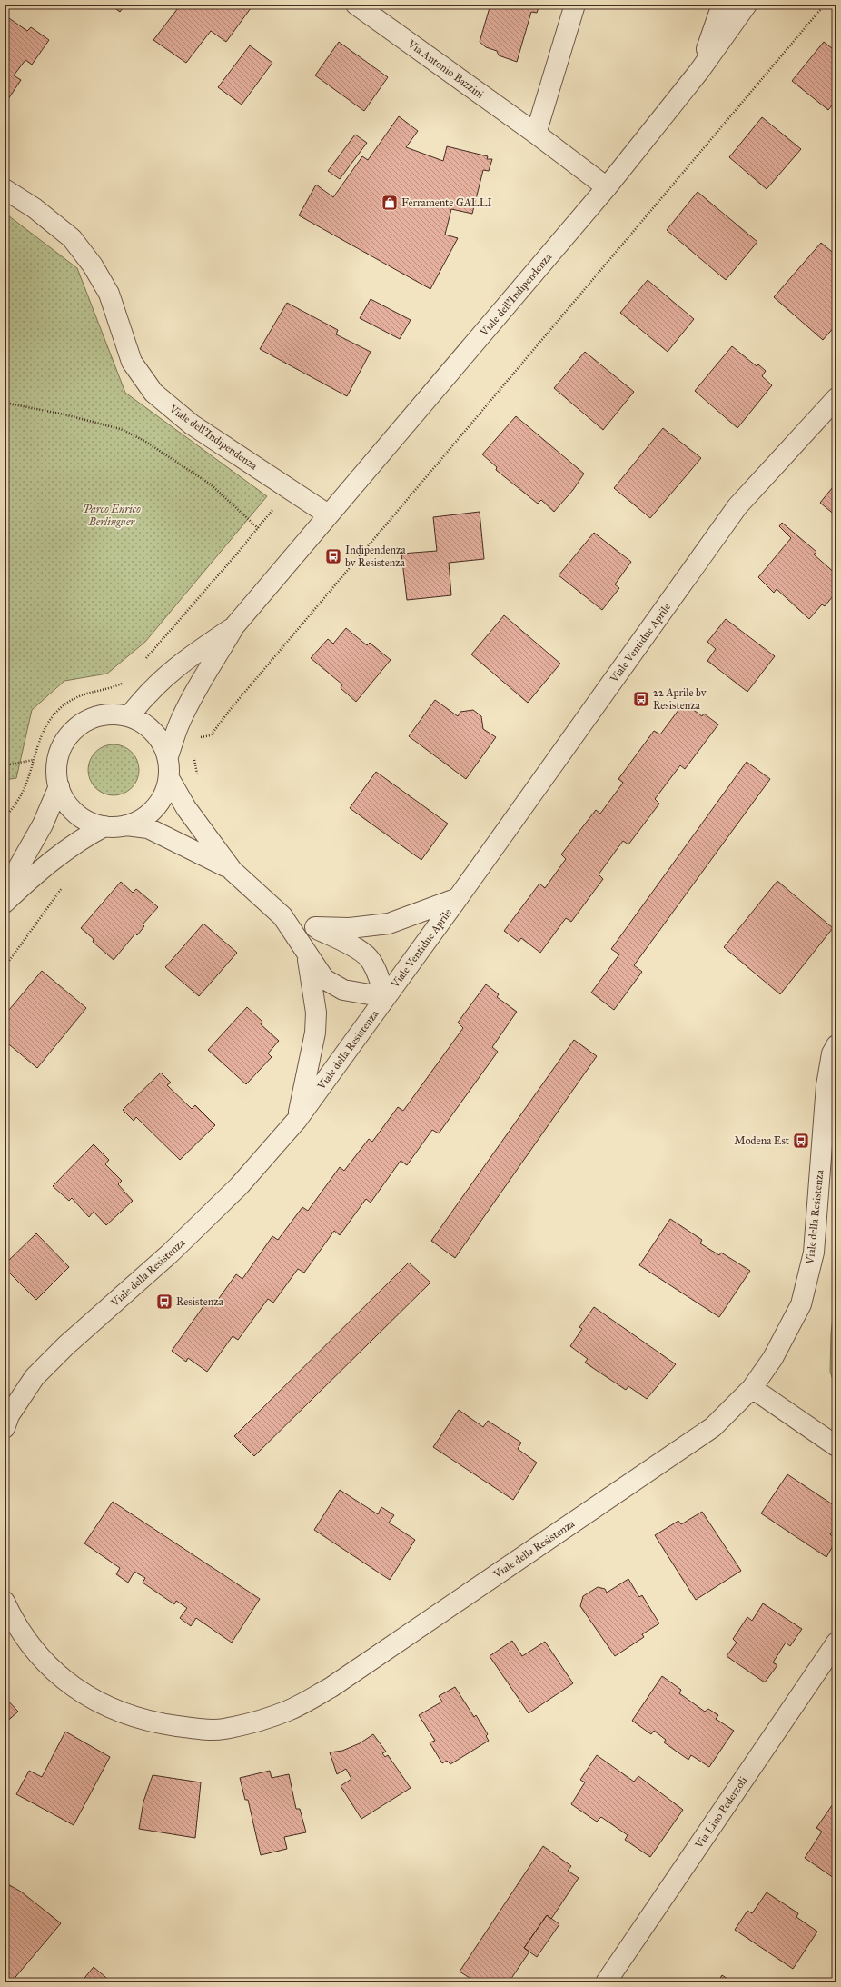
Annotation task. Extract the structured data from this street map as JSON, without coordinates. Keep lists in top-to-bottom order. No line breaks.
{"streets":{"street":["Via Antonio Bazzini","Viale dell'Indipendenza","Viale Ventidue Aprile","Viale della Resistenza","Via Lino Pederzoli"]},"crossings":[["Via Antonio Bazzini","Viale dell'Indipendenza"],["Viale dell'Indipendenza","Viale della Resistenza"],["Viale Ventidue Aprile","Viale della Resistenza"]],"parks":["Parco Enrico Berlinguer"],"places":{"shop":["Ferramente GALLI"],"bus stop":["Indipendenza bv Resistenza","22 Aprile bv Resistenza","Modena Est","Resistenza"]}}
